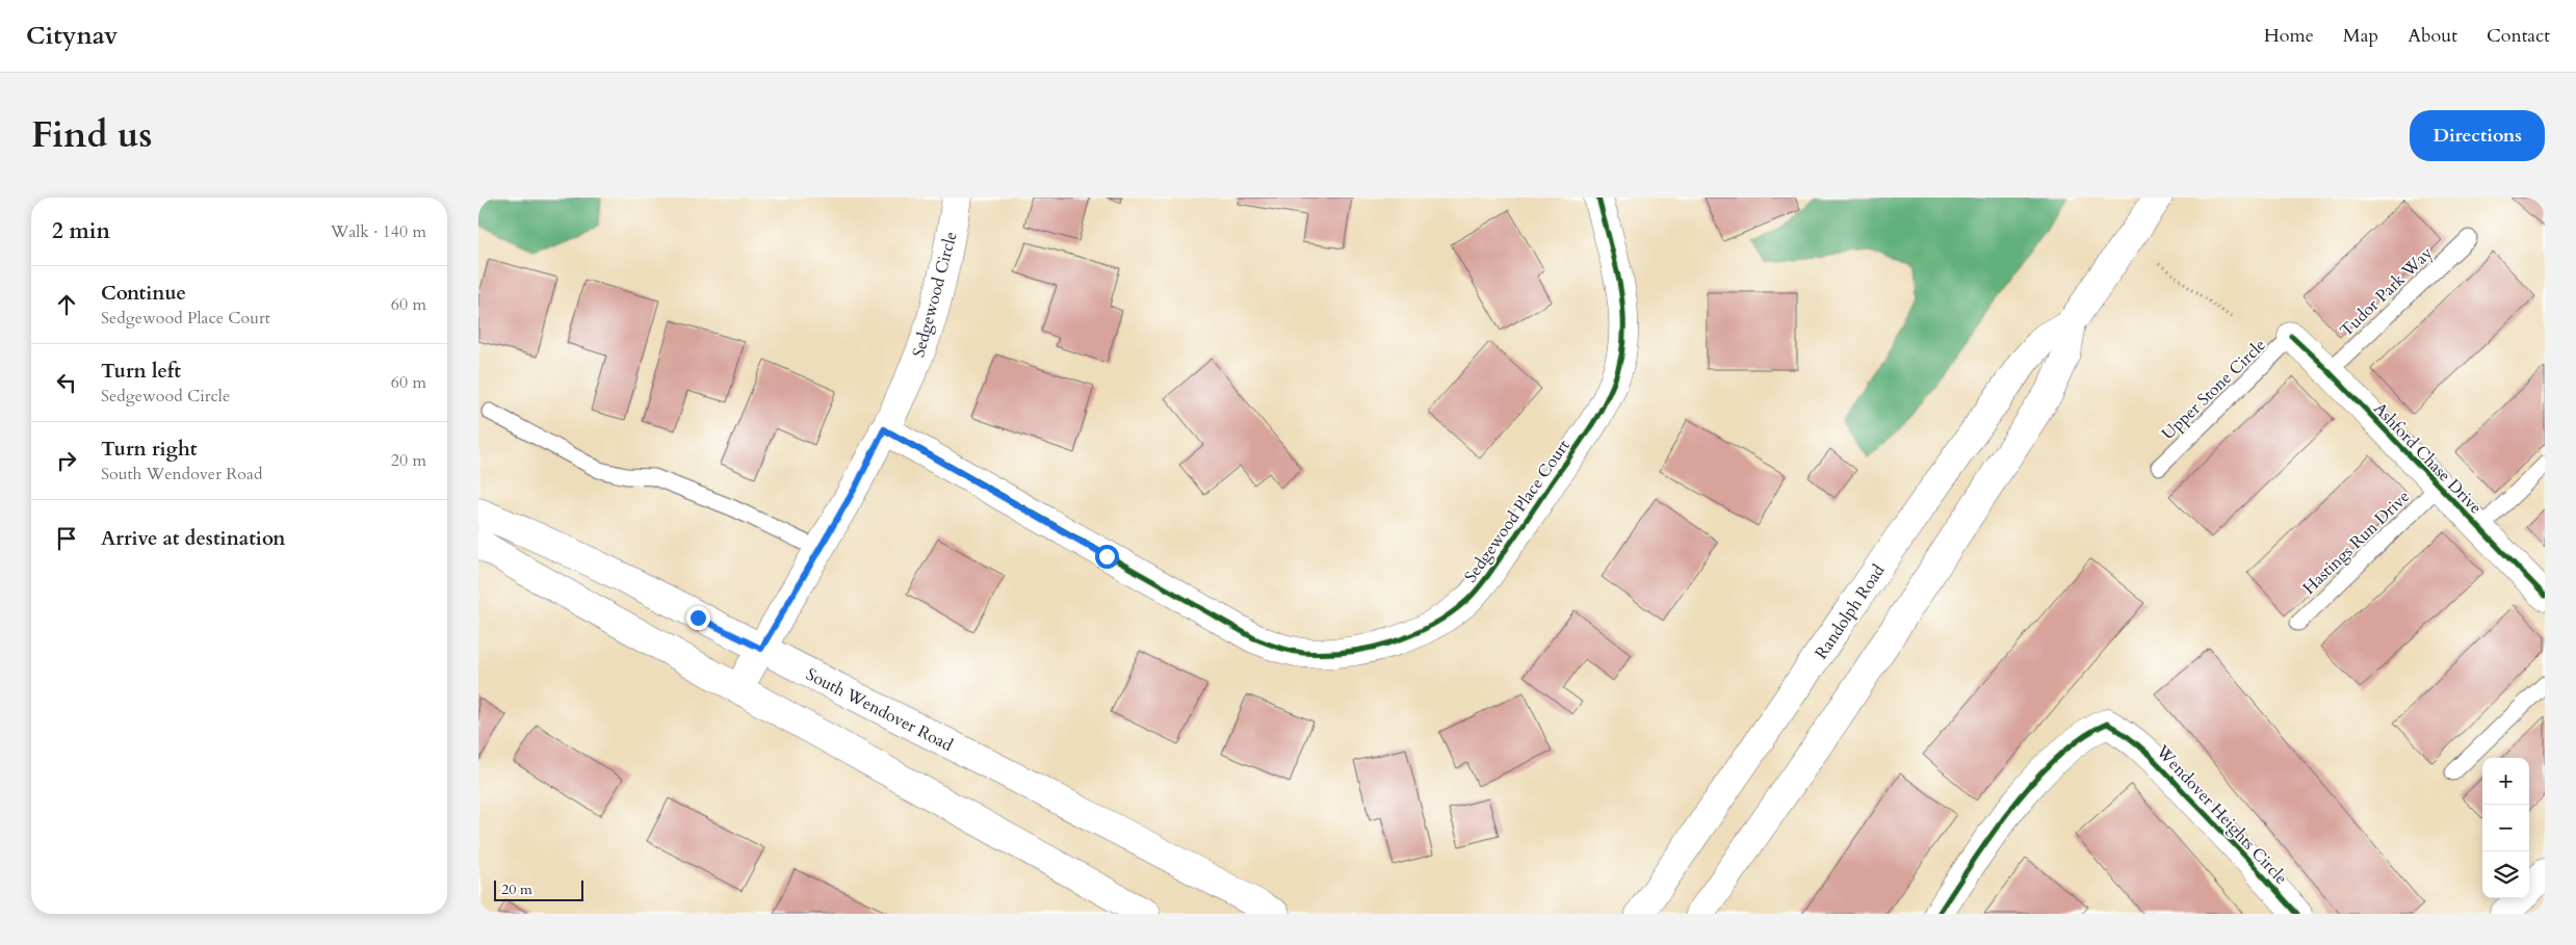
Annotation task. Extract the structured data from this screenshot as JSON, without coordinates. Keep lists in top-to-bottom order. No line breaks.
{"streets":{"main road":["Sedgewood Circle","Ashford Chase Drive","Sedgewood Place Court","Randolph Road","South Wendover Road","Wendover Heights Circle"],"lane":["Tudor Park Way","Upper Stone Circle","Hastings Run Drive"]},"crossings":[["Tudor Park Way","Ashford Chase Drive"],["Sedgewood Circle","Sedgewood Place Court"],["Sedgewood Circle","South Wendover Road"],["Upper Stone Circle","Ashford Chase Drive"],["Ashford Chase Drive","Hastings Run Drive"]],"scale_bar":"20 m","page":{"header":"Citynav","nav":["Home","Map","About","Contact"],"title":"Find us","buttons":"Directions","heading":["2 min","Walk · 140 m"],"list":[["Continue","Sedgewood Place Court","60 m"],["Turn left","Sedgewood Circle","60 m"],["Turn right","South Wendover Road","20 m"],"Arrive at destination"],"map_buttons":["+","−"],"scale":"20 m"}}
